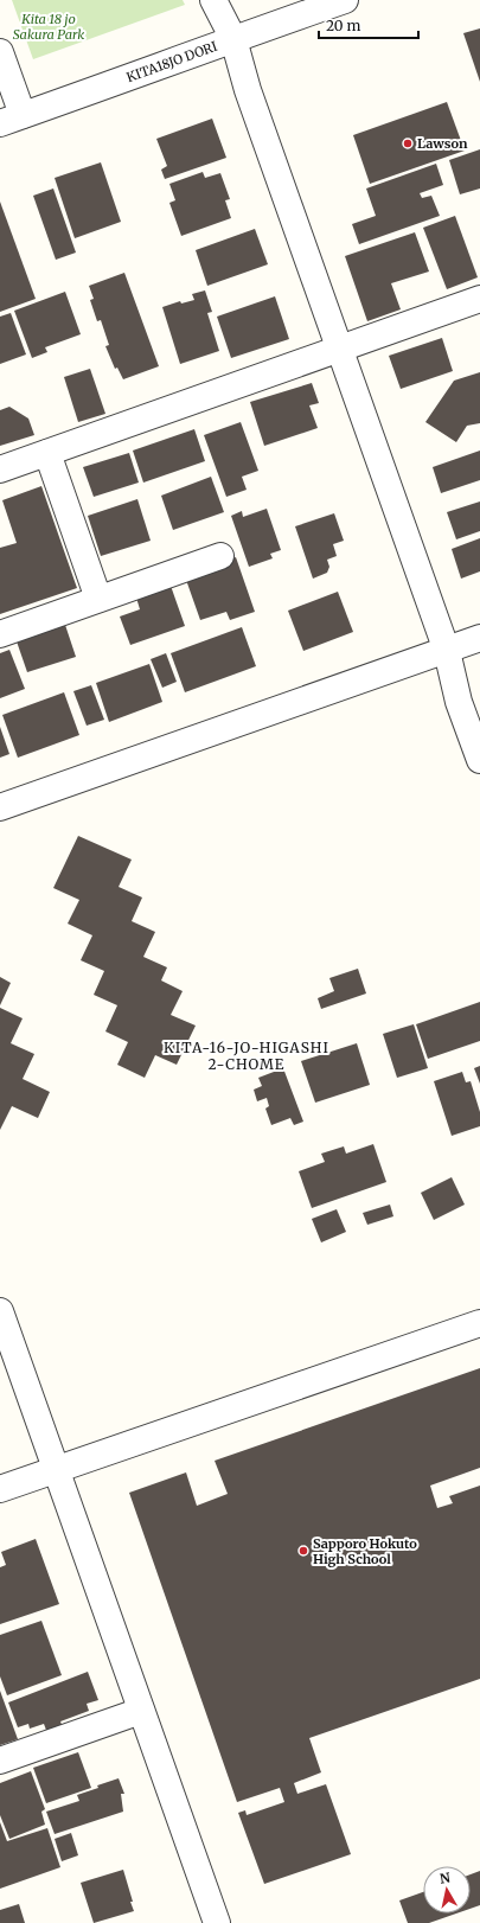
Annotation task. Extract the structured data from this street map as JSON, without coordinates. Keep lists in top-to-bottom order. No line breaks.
{"streets":{"street":["KITA18JO DORI"]},"districts":["KITA-16-JO-HIGASHI 2-CHOME"],"parks":["Kita 18 jo Sakura Park"],"places":["Lawson","Sapporo Hokuto High School"],"scale_bar":"20 m","north":"top"}
